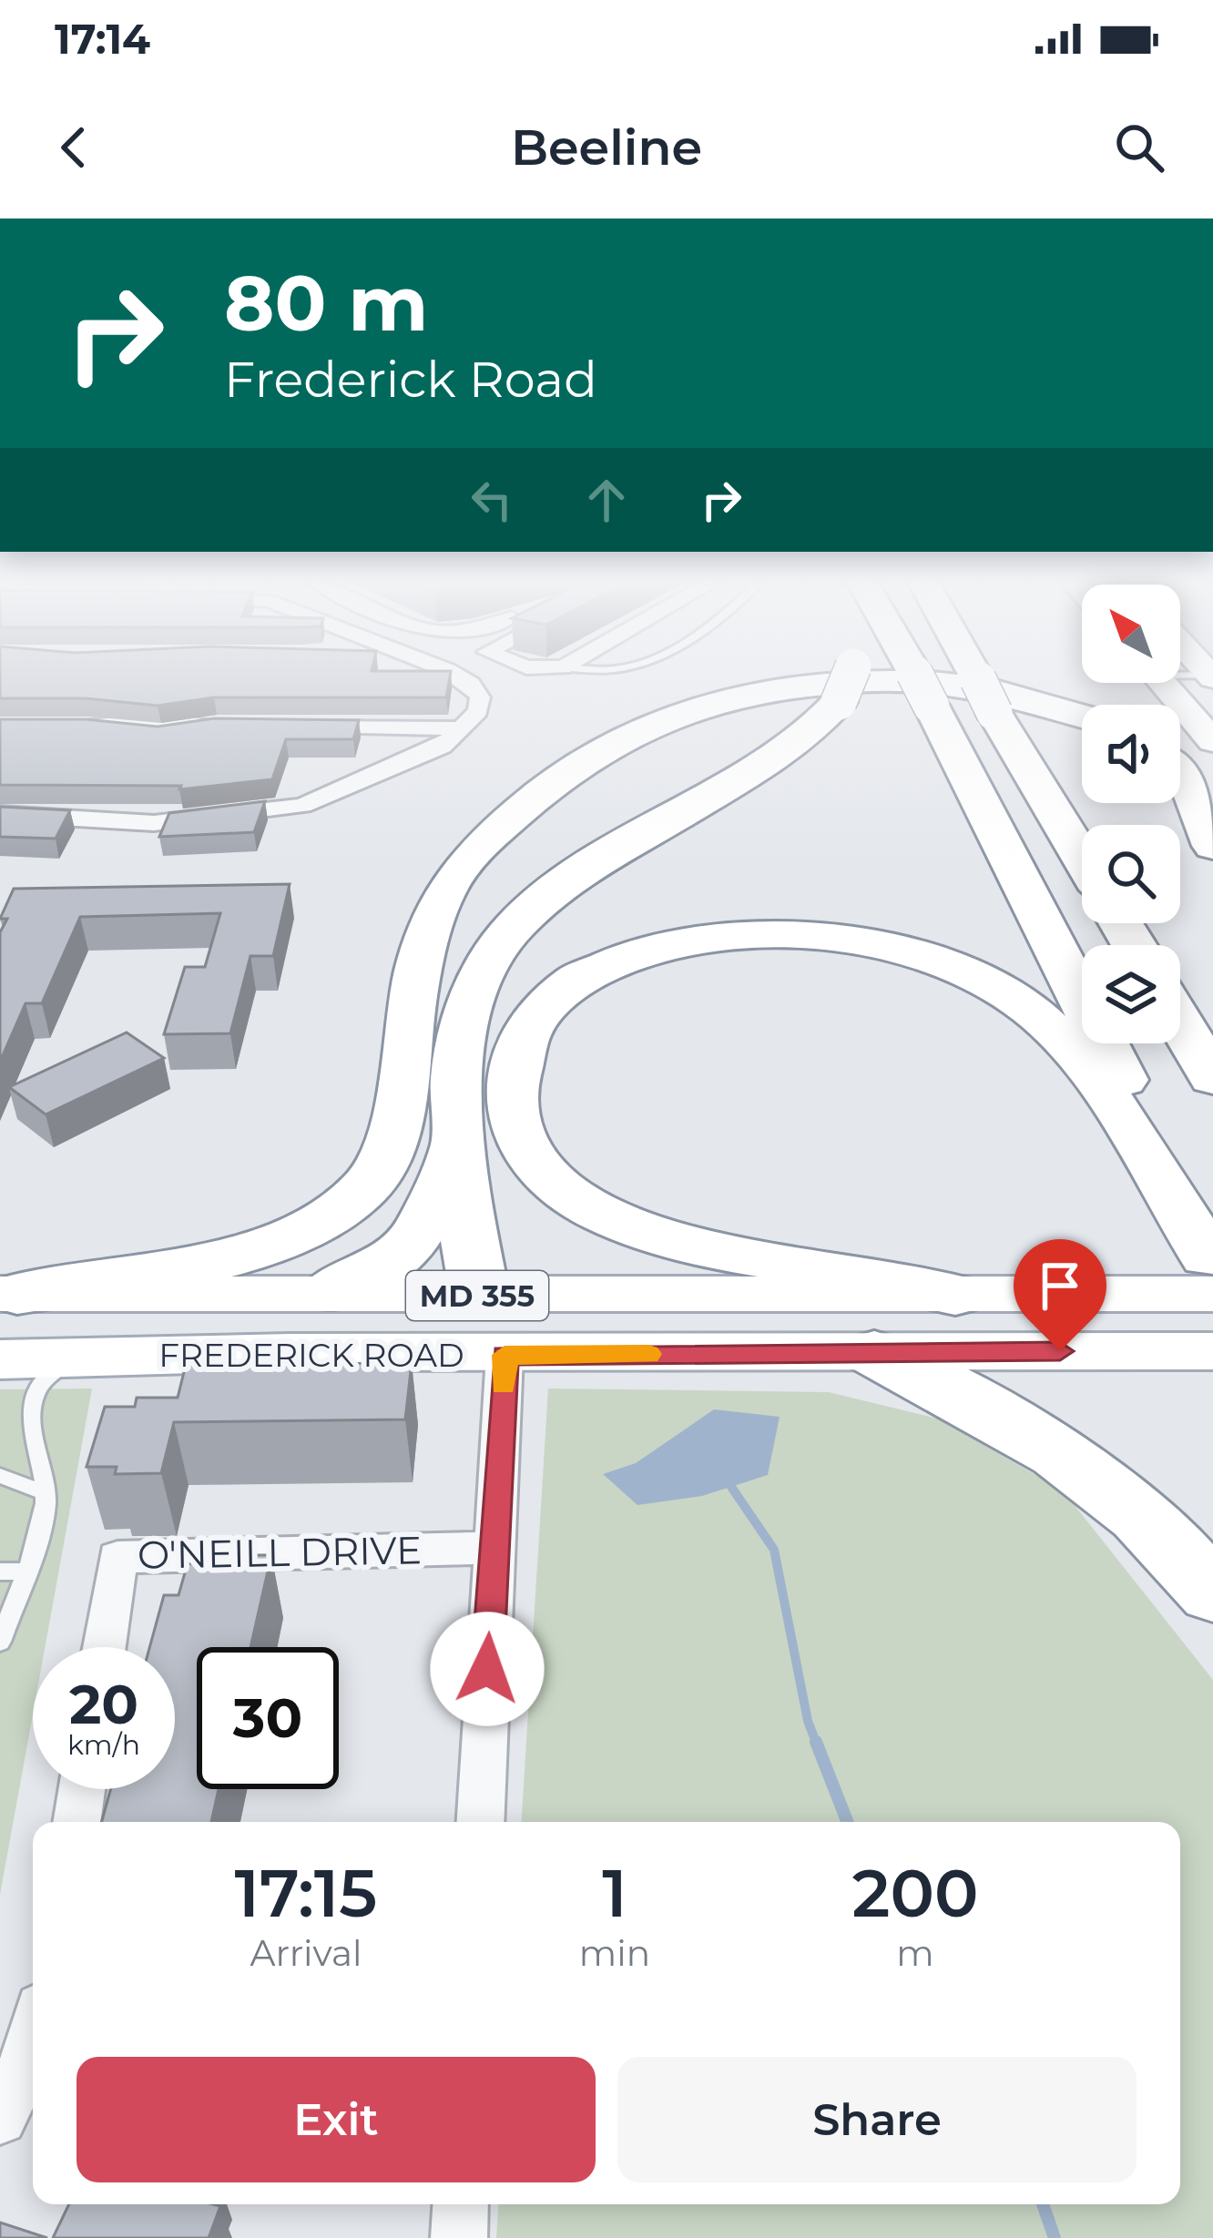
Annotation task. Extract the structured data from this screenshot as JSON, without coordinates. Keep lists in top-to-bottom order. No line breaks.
{"streets":{"main road":["MD 355","FREDERICK ROAD"],"street":["O'NEILL DRIVE"]},"north":"top left","page":{"status":"17:14","header":"Beeline","turn":["80 m","Frederick Road"],"speed":"20 km/h","limit":"30","eta":["17:15","Arrival","1","min","200","m"],"buttons":["Exit","Share"]}}
